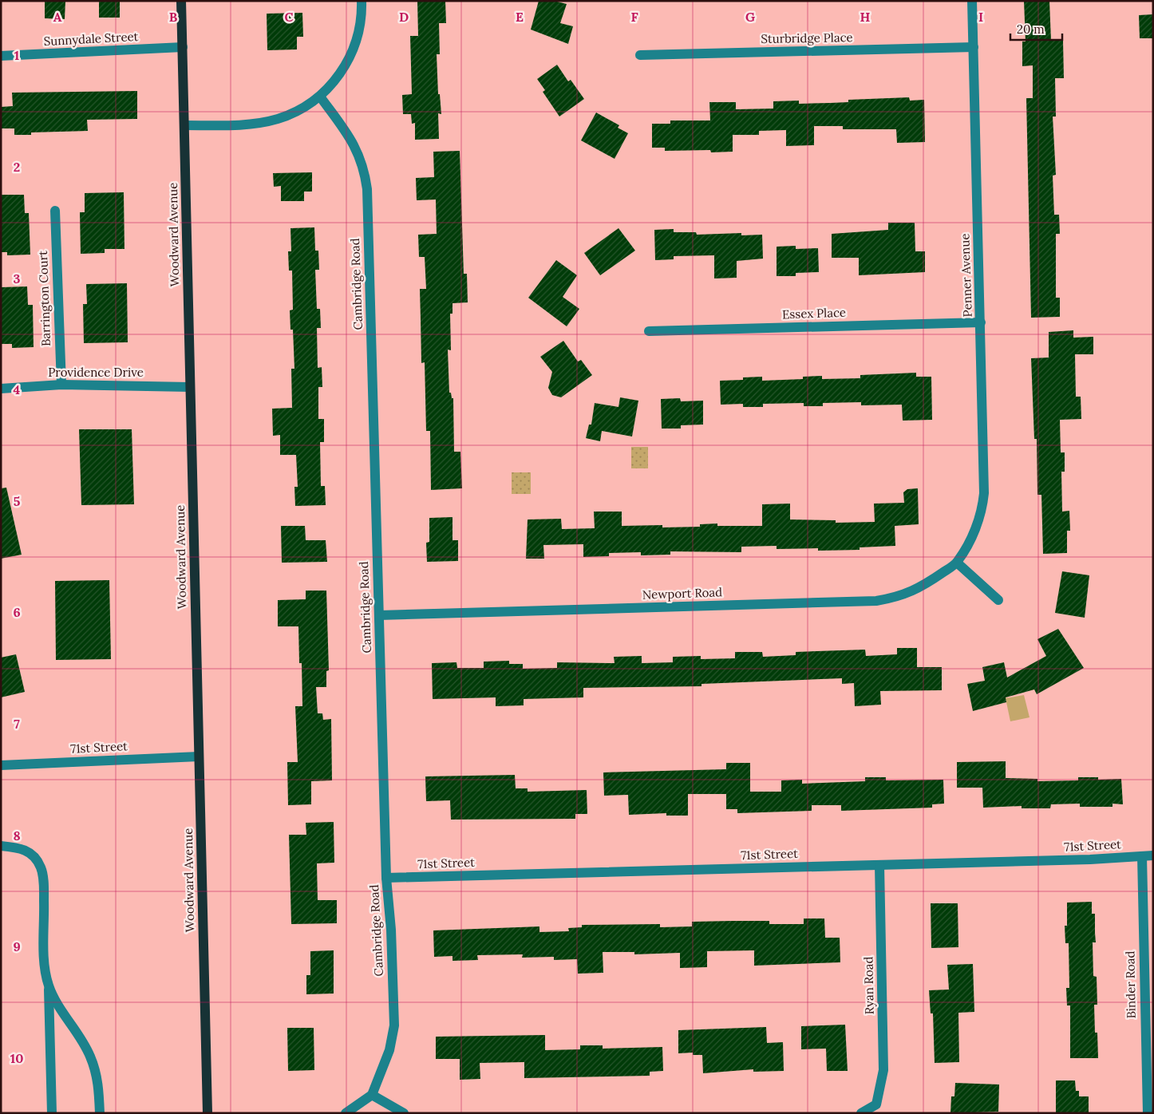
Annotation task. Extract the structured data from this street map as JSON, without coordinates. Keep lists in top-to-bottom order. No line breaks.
{"streets":{"main road":["Woodward Avenue"],"street":["Sturbridge Place","Sunnydale Street","Penner Avenue","Cambridge Road","Barrington Court","Essex Place","Providence Drive","Newport Road","71st Street","Binder Road","Ryan Road"]},"crossings":[["Sturbridge Place","Penner Avenue"],["Sunnydale Street","Woodward Avenue"],["Woodward Avenue","Providence Drive"],["Woodward Avenue","71st Street"],["Penner Avenue","Essex Place"],["Penner Avenue","Newport Road"],["Cambridge Road","Newport Road"],["Cambridge Road","71st Street"],["Barrington Court","Providence Drive"],["71st Street","Binder Road"],["71st Street","Ryan Road"]],"scale_bar":"20 m","grid":{"columns":["A","B","C","D","E","F","G","H","I"],"rows":["1","2","3","4","5","6","7","8","9","10"]}}
